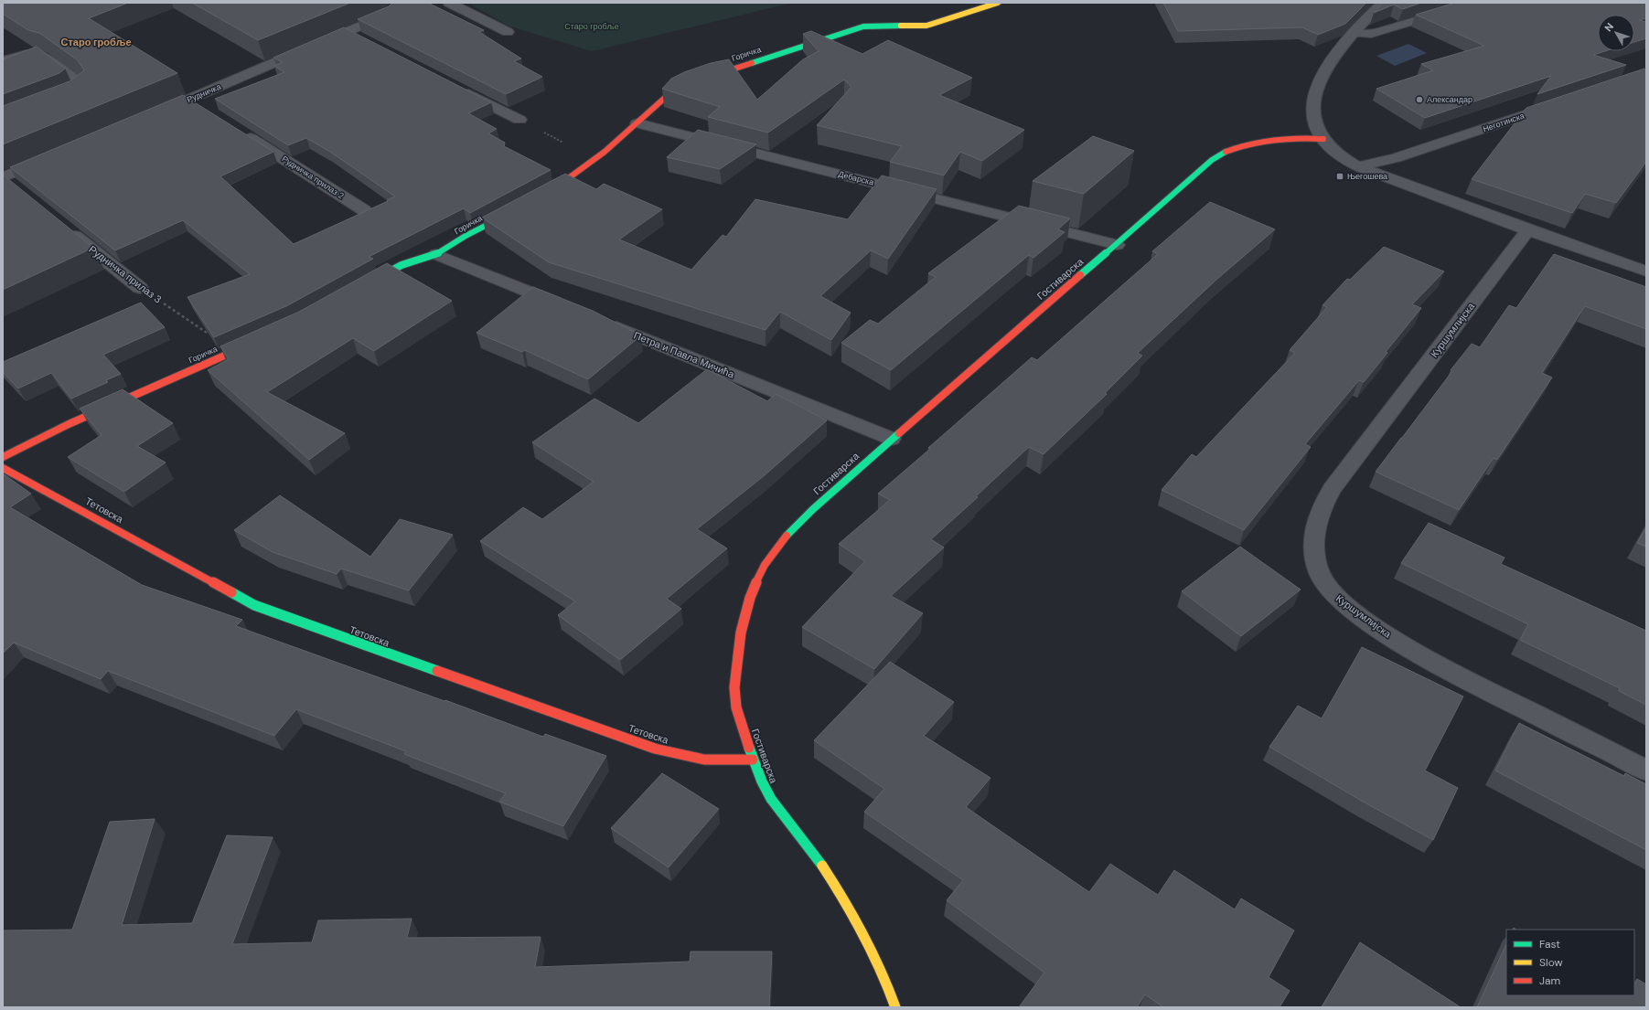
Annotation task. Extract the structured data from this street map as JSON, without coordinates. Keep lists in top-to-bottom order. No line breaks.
{"streets":{"street":["Горичка","Рудничка","Неготинска","Рудничка прилаз 2","Дебарска","Рудничка прилаз 3","Гостиварска","Куршумлијска","Петра и Павла Мичића","Тетовска"]},"crossings":[["Горичка","Дебарска"],["Горичка","Рудничка прилаз 3"],["Дебарска","Гостиварска"],["Гостиварска","Петра и Павла Мичића"],["Гостиварска","Тетовска"]],"districts":["Старо гробље"],"parks":["Старо гробље"],"places":{"other":["Александар"],"transit":["Његошева"]},"legend":["Fast","Slow","Jam"],"north":"top left"}
